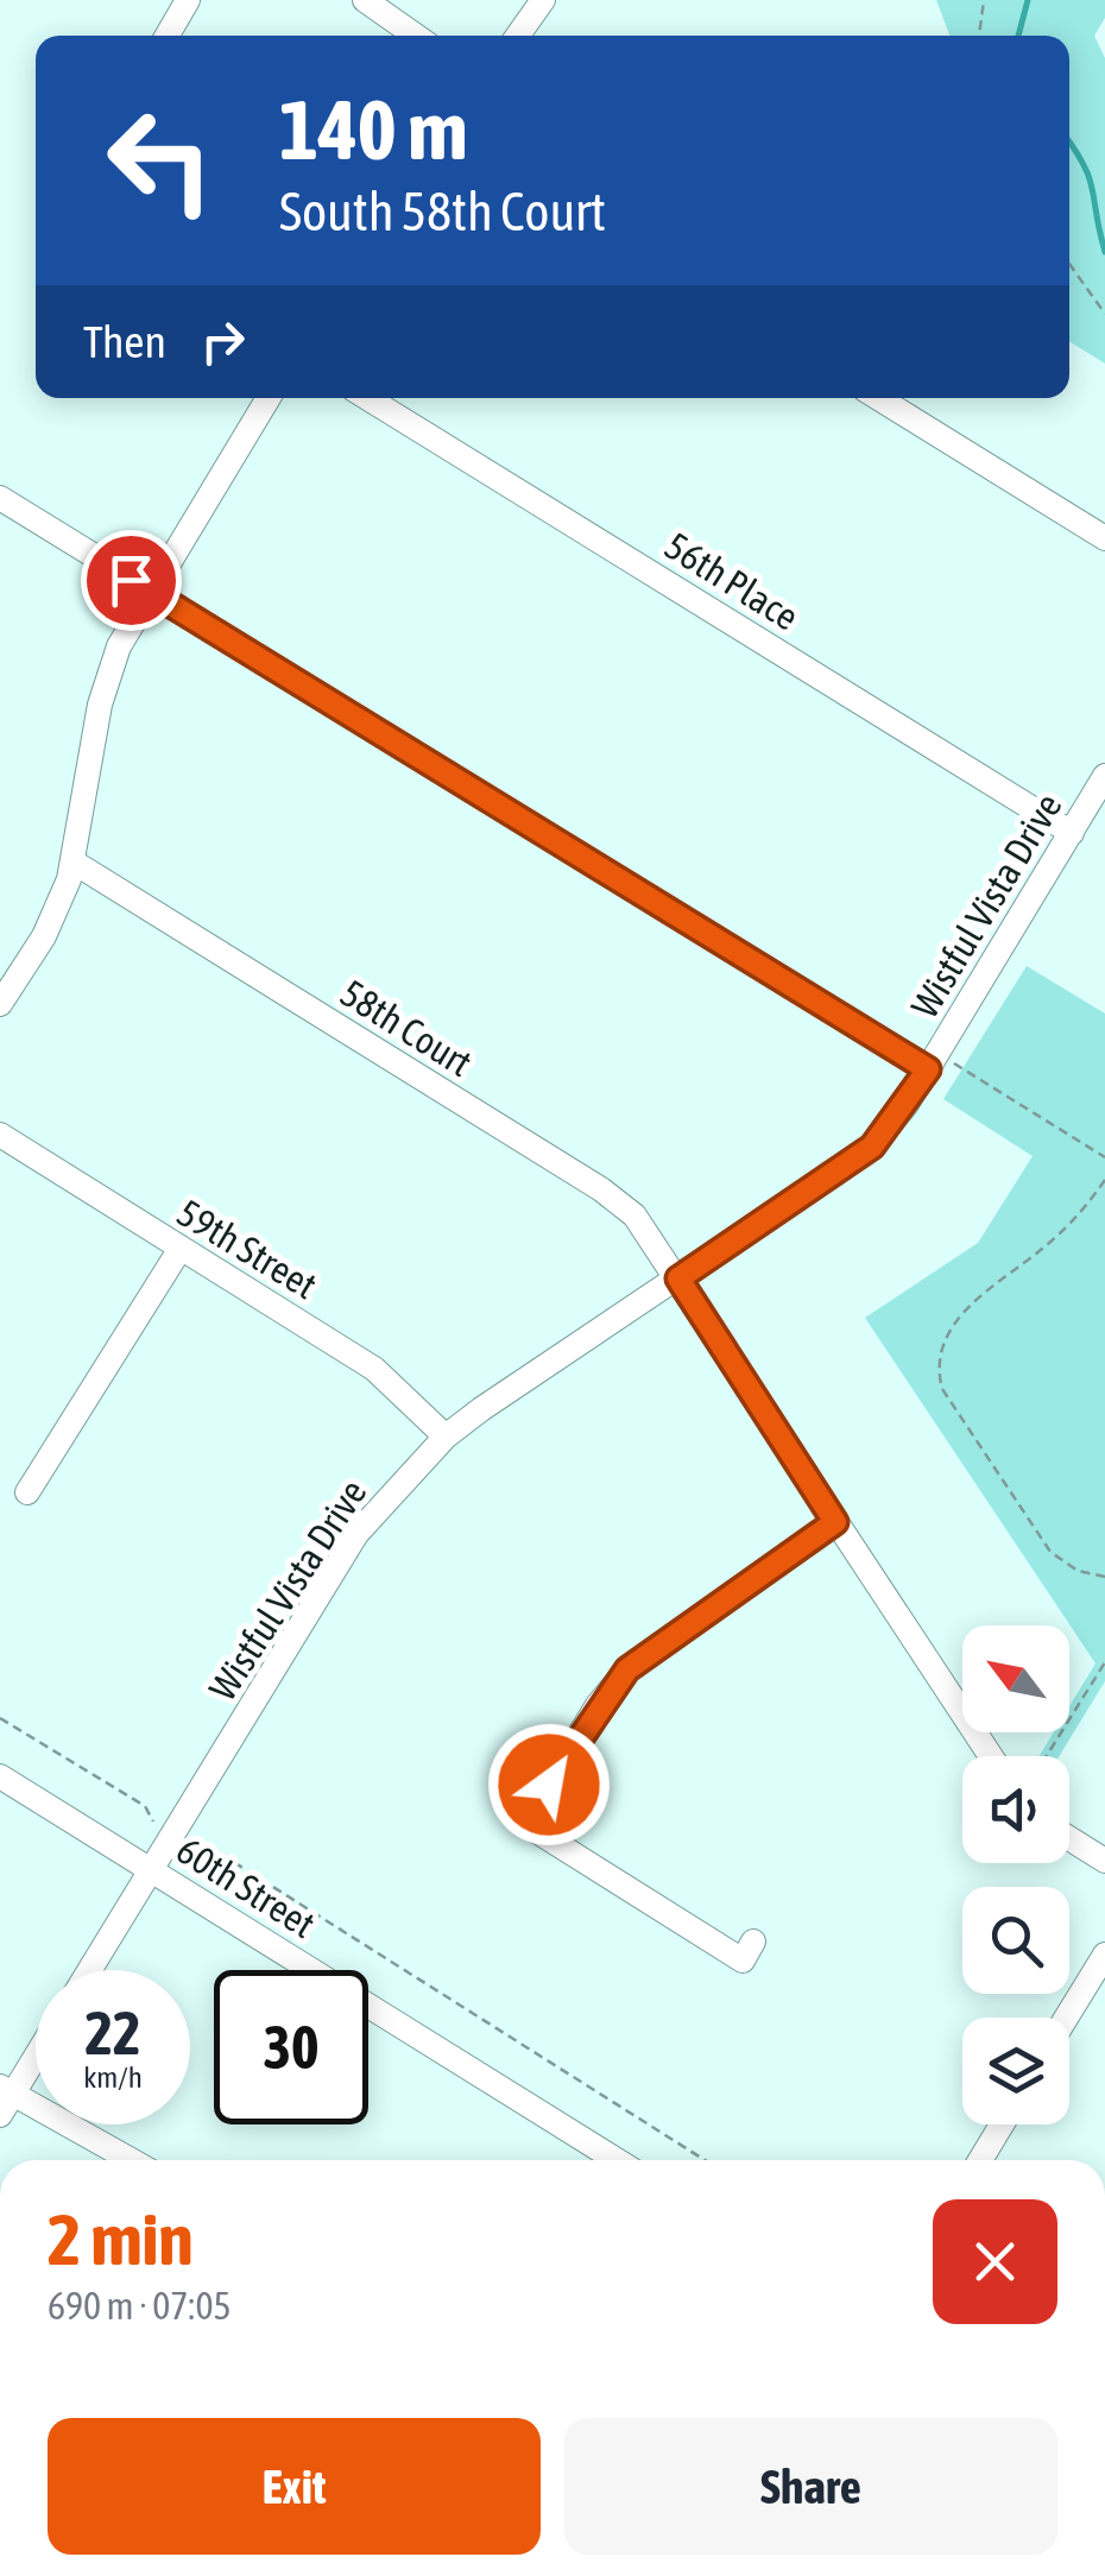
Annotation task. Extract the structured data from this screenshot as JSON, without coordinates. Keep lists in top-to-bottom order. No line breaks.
{"streets":{"street":["56th Place","Wistful Vista Drive","58th Court","59th Street","60th Street"]},"crossings":[["56th Place","Wistful Vista Drive"],["Wistful Vista Drive","58th Court"],["Wistful Vista Drive","59th Street"],["Wistful Vista Drive","60th Street"]],"north":"top left","page":{"turn":["140 m","South 58th Court"],"then":"Then","speed":"22 km/h","limit":"30","heading":["2 min","690 m · 07:05"],"buttons":["Exit","Share"]}}
